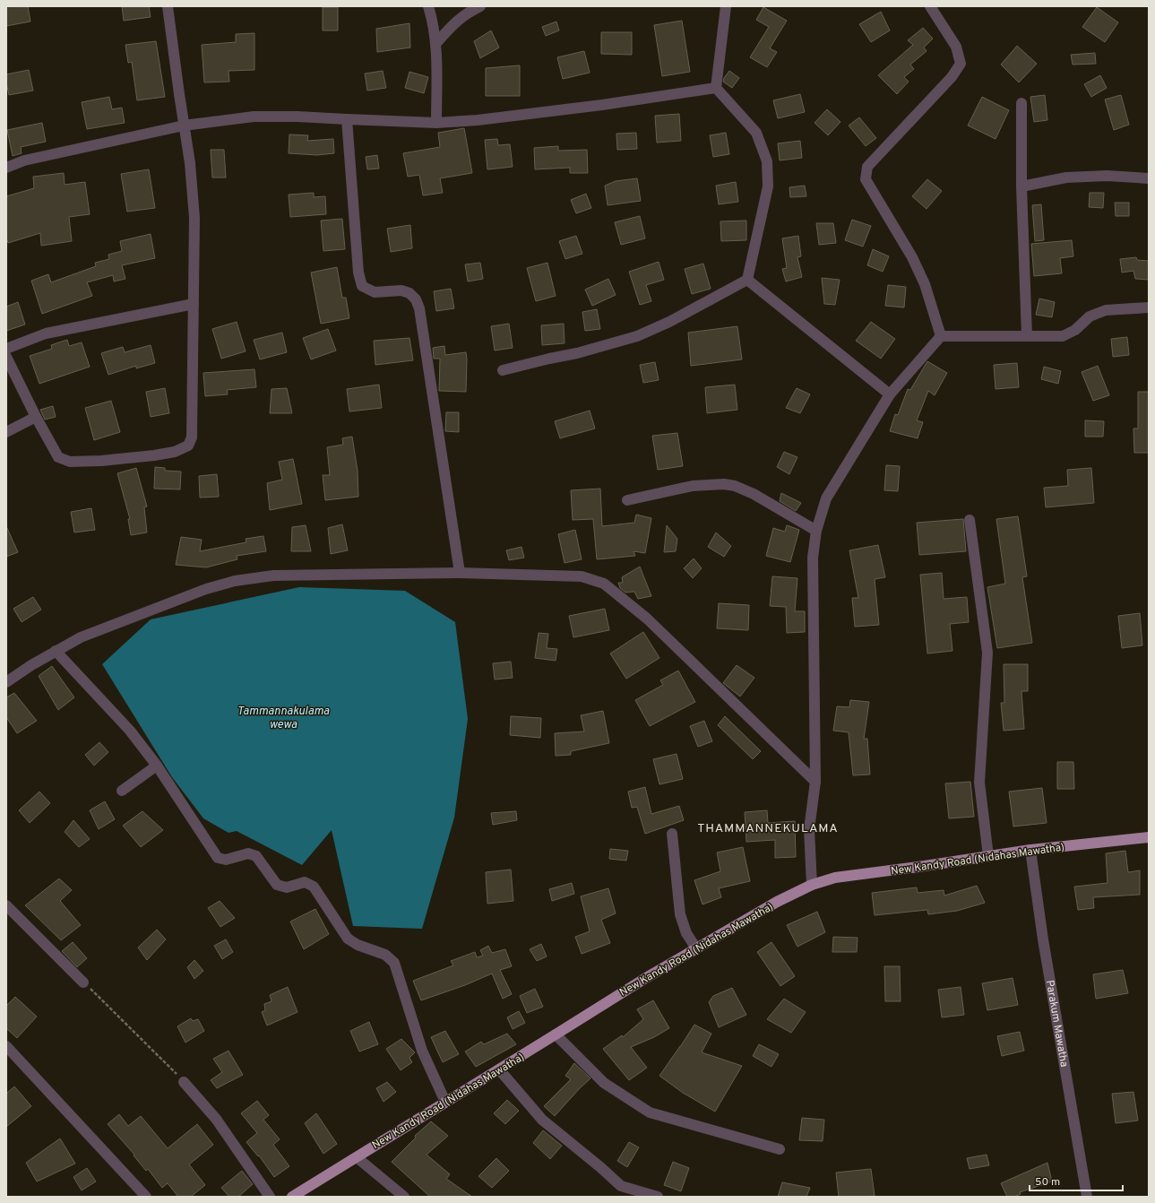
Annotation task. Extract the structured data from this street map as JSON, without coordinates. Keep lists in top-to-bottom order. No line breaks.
{"streets":{"main road":["New Kandy Road (Nidahas Mawatha)"],"street":["Parakum Mawatha"]},"crossings":[["New Kandy Road (Nidahas Mawatha)","Parakum Mawatha"]],"districts":["THAMMANNEKULAMA"],"water":["Tammannakulama wewa"],"scale_bar":"50 m"}
